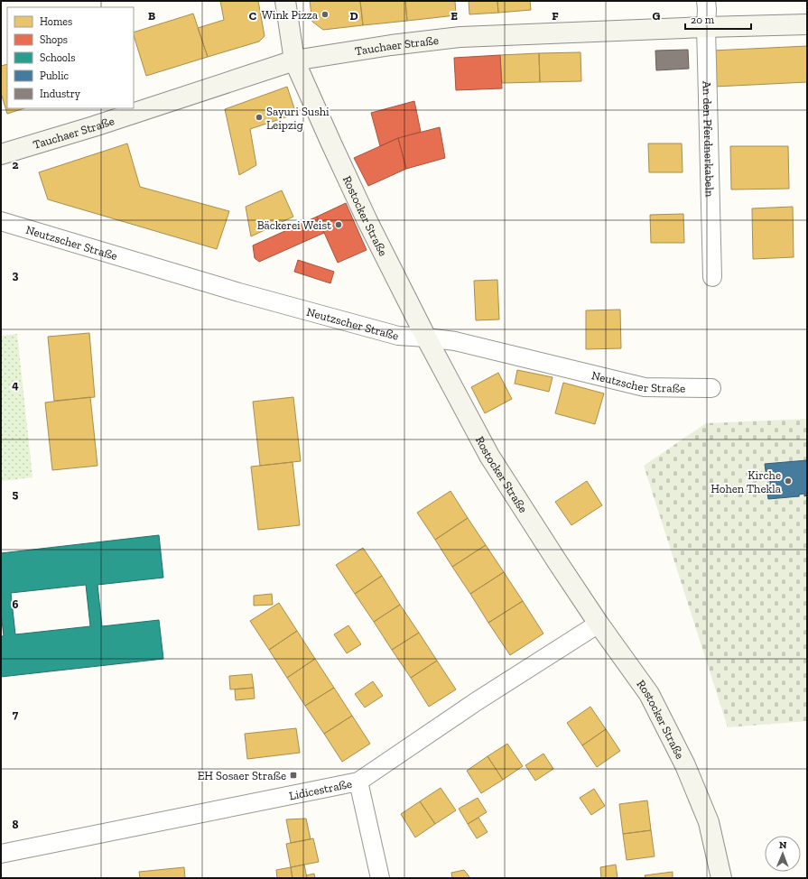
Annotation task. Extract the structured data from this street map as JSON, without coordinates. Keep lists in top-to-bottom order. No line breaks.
{"streets":{"main road":["Tauchaer Straße","Rostocker Straße"],"street":["An den Pferdnerkabeln","Neutzscher Straße","Lidicestraße"]},"crossings":[["Tauchaer Straße","An den Pferdnerkabeln"],["Tauchaer Straße","Rostocker Straße"],["Rostocker Straße","Neutzscher Straße"],["Rostocker Straße","Lidicestraße"]],"places":{"other":["Wink Pizza","Sayuri Sushi Leipzig","Bäckerei Weist","Kirche Hohen Thekla"],"transit":["EH Sosaer Straße"]},"legend":["Homes","Shops","Schools","Public","Industry"],"scale_bar":"20 m","north":"top","grid":{"columns":["B","C","D","E","F","G"],"rows":["2","3","4","5","6","7","8"]}}
